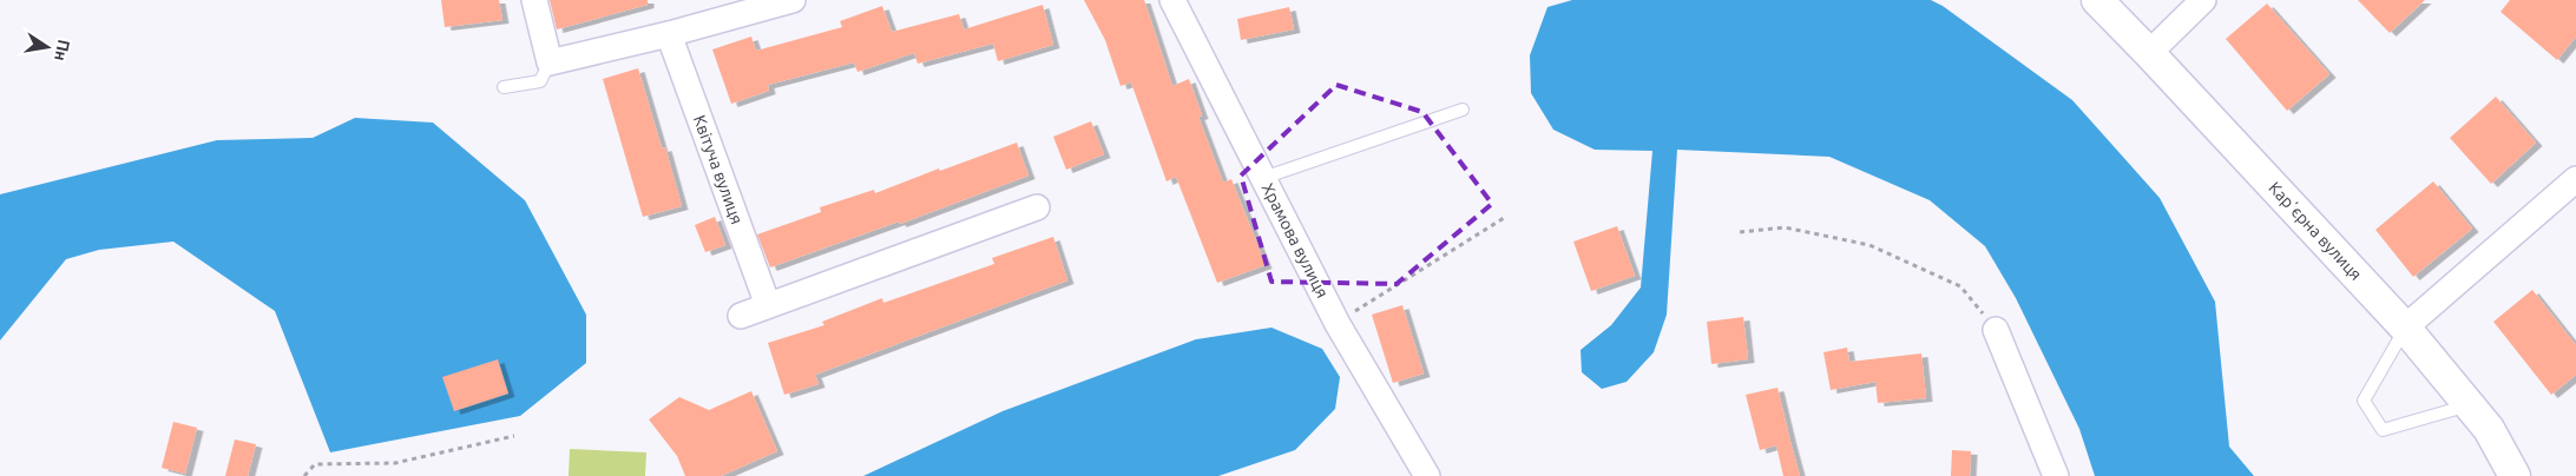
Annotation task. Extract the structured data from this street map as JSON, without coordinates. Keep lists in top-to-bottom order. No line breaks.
{"streets":{"street":["Квітуча вулиця","Карʼєрна вулиця","Храмова вулиця"]},"north":"right"}
